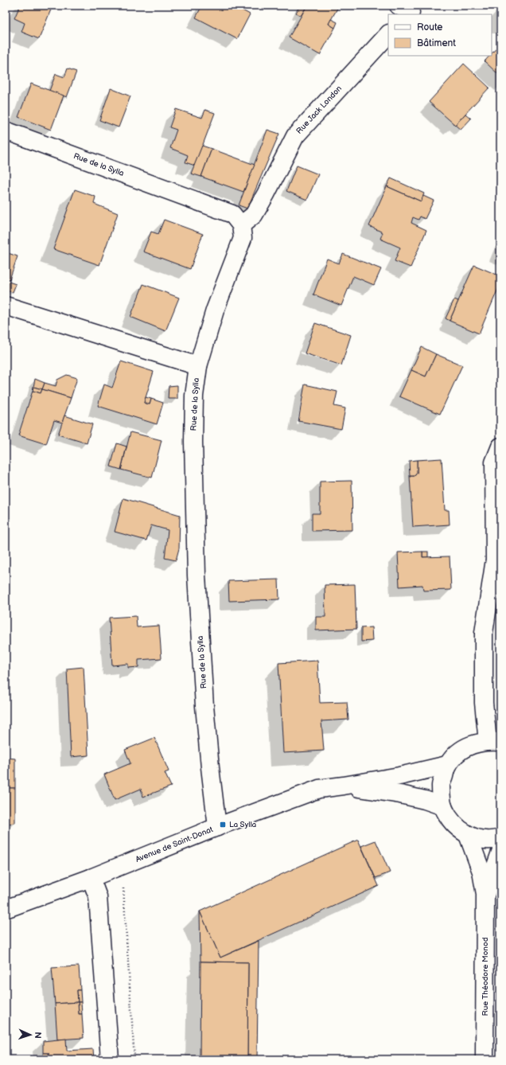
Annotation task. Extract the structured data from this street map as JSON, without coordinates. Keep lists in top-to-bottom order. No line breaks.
{"streets":{"street":["Rue Jack London","Rue de la Sylla","Avenue de Saint-Donat","Rue Théodore Monod"]},"crossings":[["Rue Jack London","Rue de la Sylla"],["Rue de la Sylla","Avenue de Saint-Donat"]],"places":{"transit":["La Sylla"]},"legend":["Route","Bâtiment"],"north":"right"}
